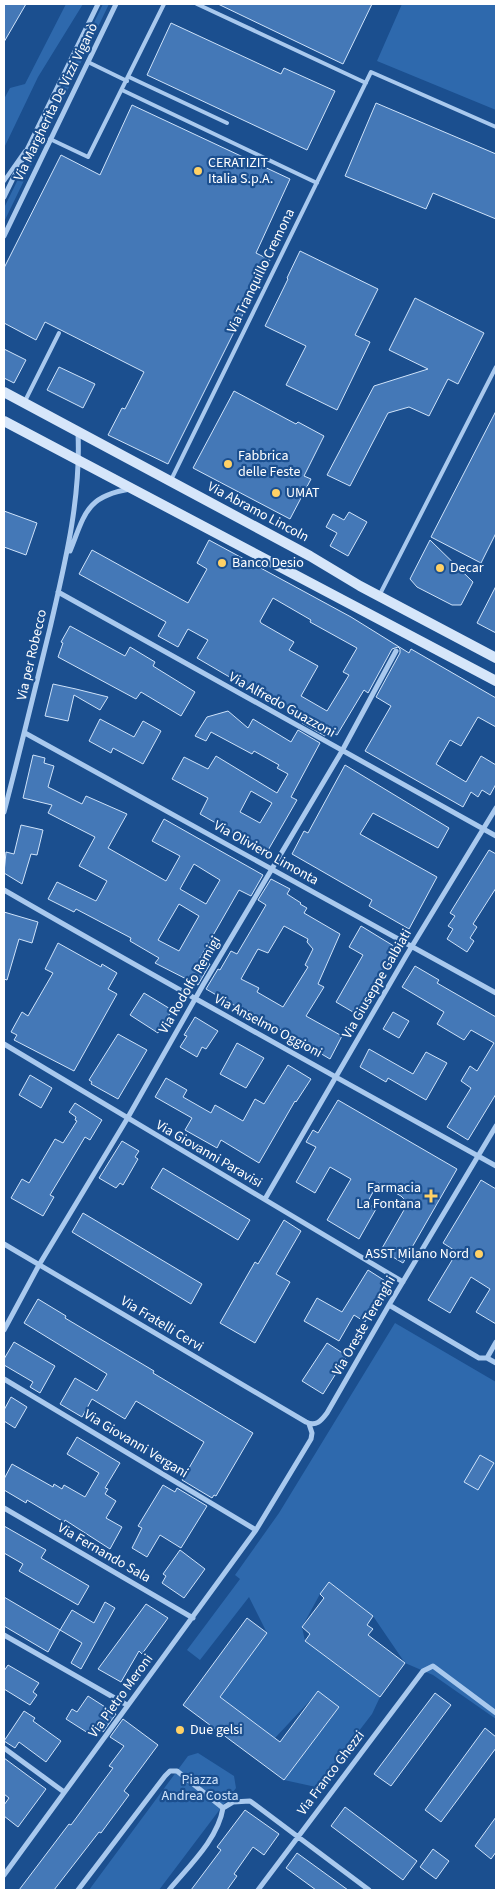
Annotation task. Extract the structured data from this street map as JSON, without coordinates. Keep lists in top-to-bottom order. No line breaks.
{"streets":{"main road":["Via Abramo Lincoln"],"street":["Via Margherita De Vizzi Viganò","Via per Robecco","Via Alfredo Guazzoni","Via Oliviero Limonta","Via Giuseppe Galbiati","Via Rodolfo Remigi","Via Anselmo Oggioni","Via Giovanni Paravisi","Via Fratelli Cervi","Via Oreste Terenghi","Via Giovanni Vergani","Via Fernando Sala","Via Pietro Meroni","Via Franco Ghezzi"],"lane":["Via Tranquillo Cremona"]},"crossings":[["Via Tranquillo Cremona","Via Abramo Lincoln"],["Via Abramo Lincoln","Via per Robecco"],["Via per Robecco","Via Alfredo Guazzoni"],["Via per Robecco","Via Oliviero Limonta"],["Via Alfredo Guazzoni","Via Giuseppe Galbiati"],["Via Alfredo Guazzoni","Via Rodolfo Remigi"],["Via Oliviero Limonta","Via Giuseppe Galbiati"],["Via Oliviero Limonta","Via Rodolfo Remigi"],["Via Giuseppe Galbiati","Via Anselmo Oggioni"],["Via Giuseppe Galbiati","Via Giovanni Paravisi"],["Via Rodolfo Remigi","Via Anselmo Oggioni"],["Via Rodolfo Remigi","Via Giovanni Paravisi"],["Via Rodolfo Remigi","Via Fratelli Cervi"],["Via Anselmo Oggioni","Via Oreste Terenghi"],["Via Giovanni Paravisi","Via Oreste Terenghi"],["Via Fratelli Cervi","Via Oreste Terenghi"],["Via Giovanni Vergani","Via Pietro Meroni"],["Via Fernando Sala","Via Pietro Meroni"]],"parks":["Piazza Andrea Costa"],"places":{"other":["CERATIZIT Italia S.p.A.","Fabbrica delle Feste","UMAT","Banco Desio","Decar","ASST Milano Nord","Due gelsi"],"health":["Farmacia La Fontana"]}}
